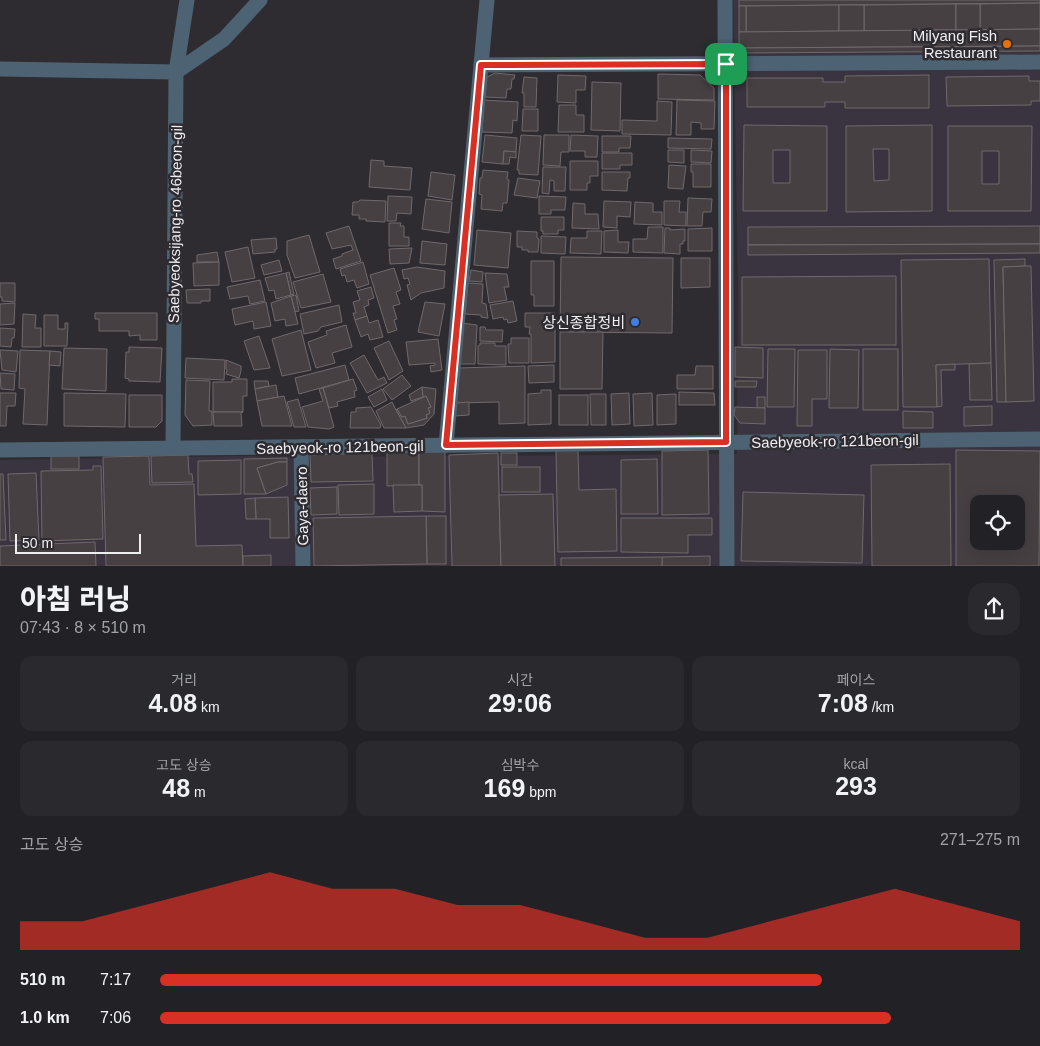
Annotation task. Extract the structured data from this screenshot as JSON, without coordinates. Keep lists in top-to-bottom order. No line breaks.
{"streets":{"street":["Saebyeoksijang-ro 46beon-gil","Saebyeok-ro 121beon-gil","Gaya-daero"]},"crossings":[["Saebyeoksijang-ro 46beon-gil","Saebyeok-ro 121beon-gil"],["Saebyeok-ro 121beon-gil","Gaya-daero"]],"places":["Milyang Fish Restaurant","상신종합정비"],"scale_bar":"50 m","page":{"scale":"50 m","heading":["아침 러닝","07:43 · 8 × 510 m"],"stats":[["거리","4.08 km"],["시간","29:06"],["페이스","7:08 /km"],["고도 상승","48 m"],["심박수","169 bpm"],["kcal","293"]],"chart":["고도 상승","271–275 m"],"list":[{"name":"510 m","note":"7:17"},{"name":"1.0 km","note":"7:06"}]}}
